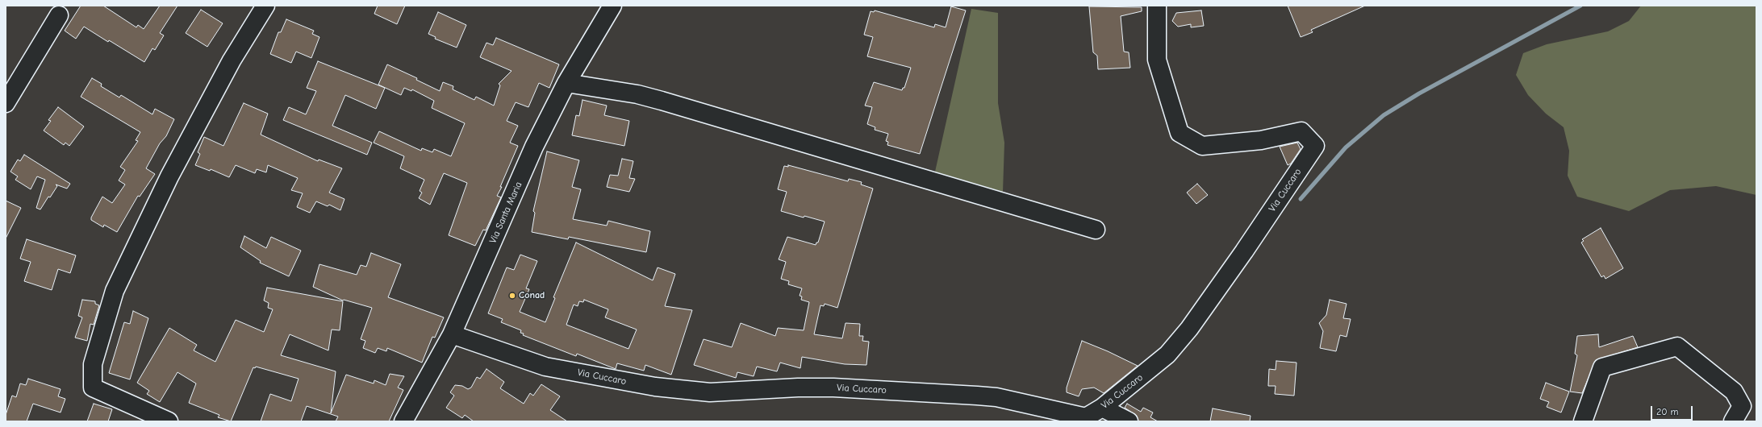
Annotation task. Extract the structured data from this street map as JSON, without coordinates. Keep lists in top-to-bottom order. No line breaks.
{"streets":{"street":["Via Cuccaro","Via Santa Maria"]},"crossings":[["Via Cuccaro","Via Santa Maria"]],"places":["Conad"],"scale_bar":"20 m"}
